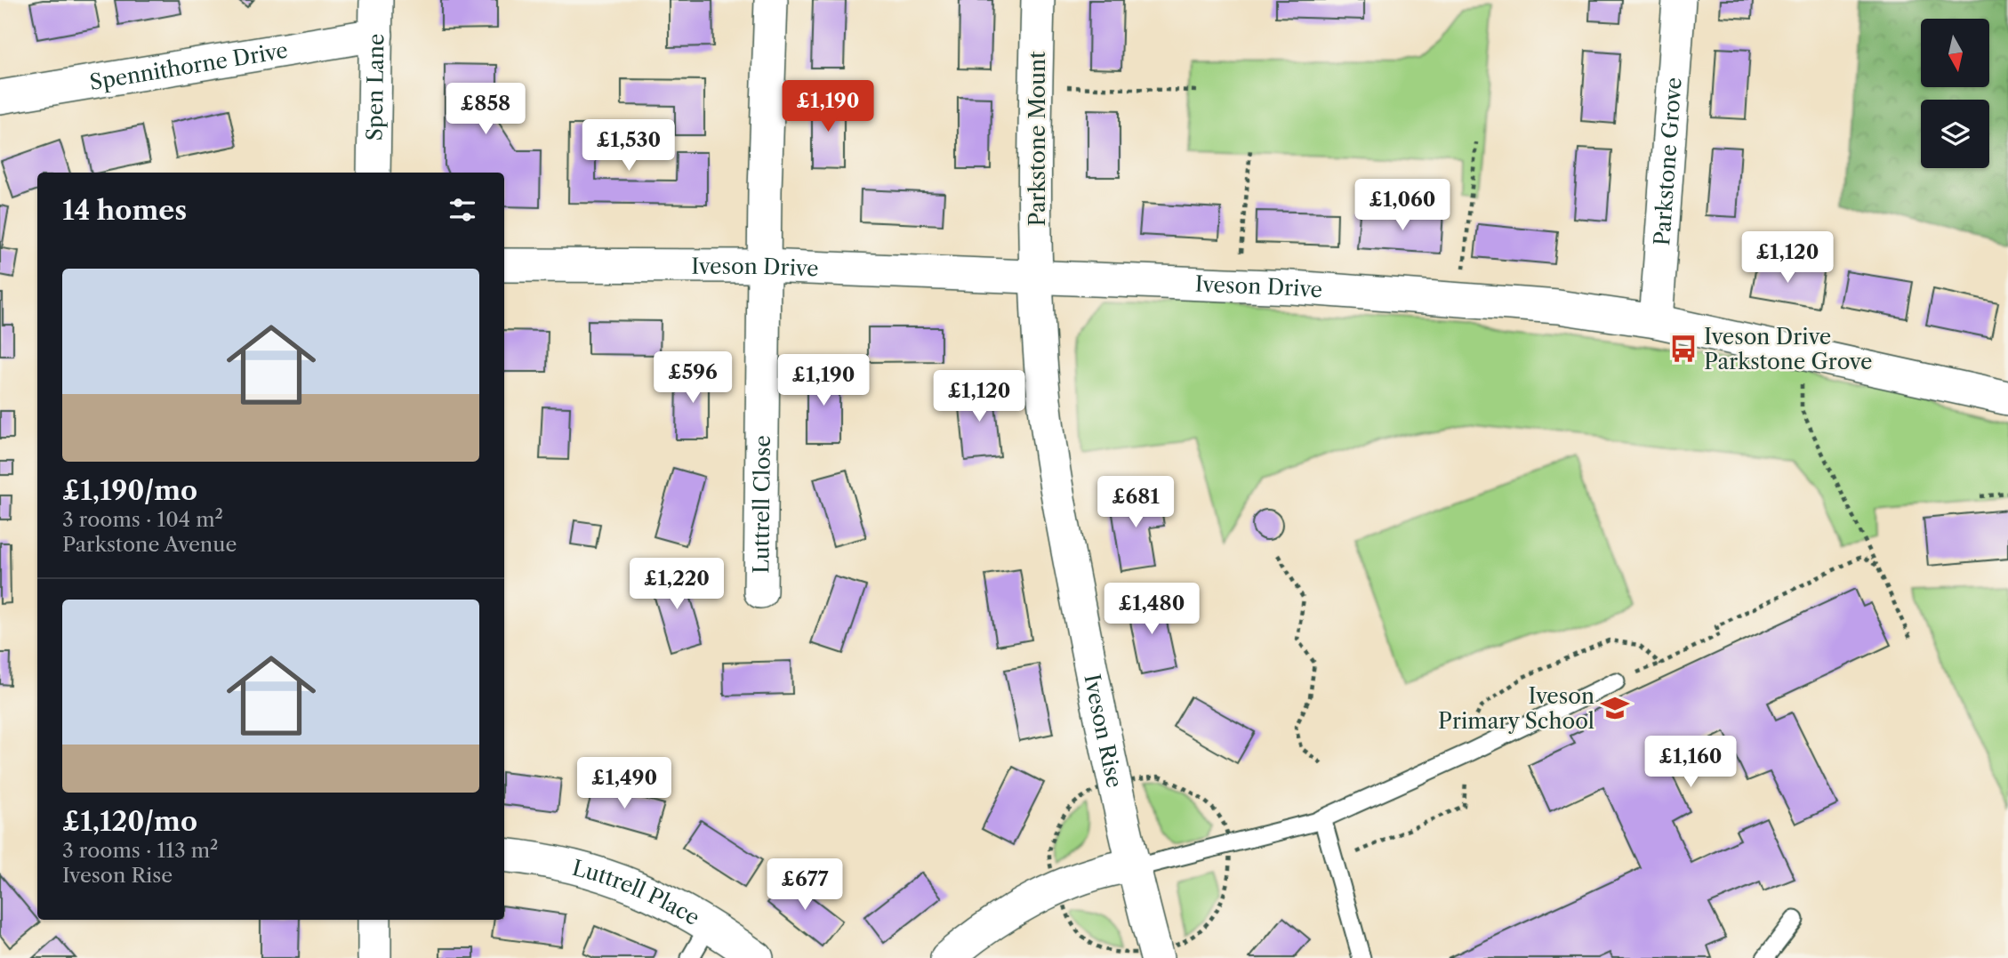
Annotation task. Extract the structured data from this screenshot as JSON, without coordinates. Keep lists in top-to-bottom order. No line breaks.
{"streets":{"street":["Spennithorne Drive","Spen Lane","Parkstone Mount","Parkstone Grove","Iveson Drive","Luttrell Close","Iveson Rise","Luttrell Place"]},"crossings":[["Spennithorne Drive","Spen Lane"],["Parkstone Mount","Iveson Drive"],["Parkstone Mount","Iveson Rise"],["Parkstone Grove","Iveson Drive"],["Iveson Drive","Luttrell Close"],["Iveson Drive","Iveson Rise"]],"places":{"bus stop":["Iveson Drive Parkstone Grove"],"school or university":["Iveson Primary School"]},"north":"bottom","page":{"price":["£1,190","£858","£1,530","£1,060","£1,120","£596","£1,190","£1,120","£681","£1,220","£1,480","£1,160","£1,490","£677"],"heading":"14 homes","list":[{"name":"£1,190/mo","note":"3 rooms · 104 m² · Parkstone Avenue"},{"name":"£1,120/mo","note":"3 rooms · 113 m² · Iveson Rise"}]}}
